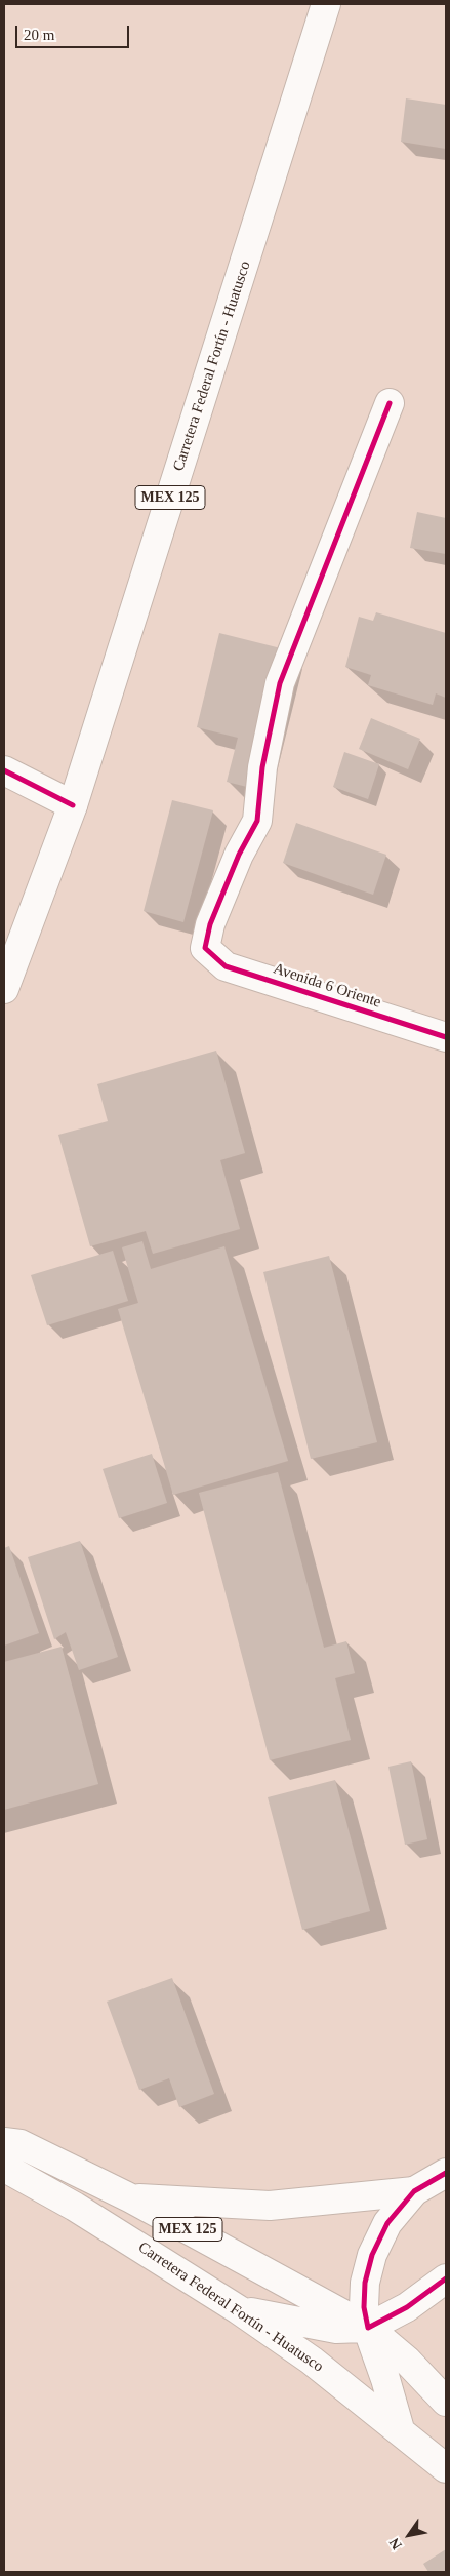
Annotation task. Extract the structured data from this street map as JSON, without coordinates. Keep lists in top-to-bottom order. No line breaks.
{"streets":{"main road":["Carretera Federal Fortín - Huatusco","MEX 125","Avenida 6 Oriente"]},"scale_bar":"20 m","north":"bottom left"}
